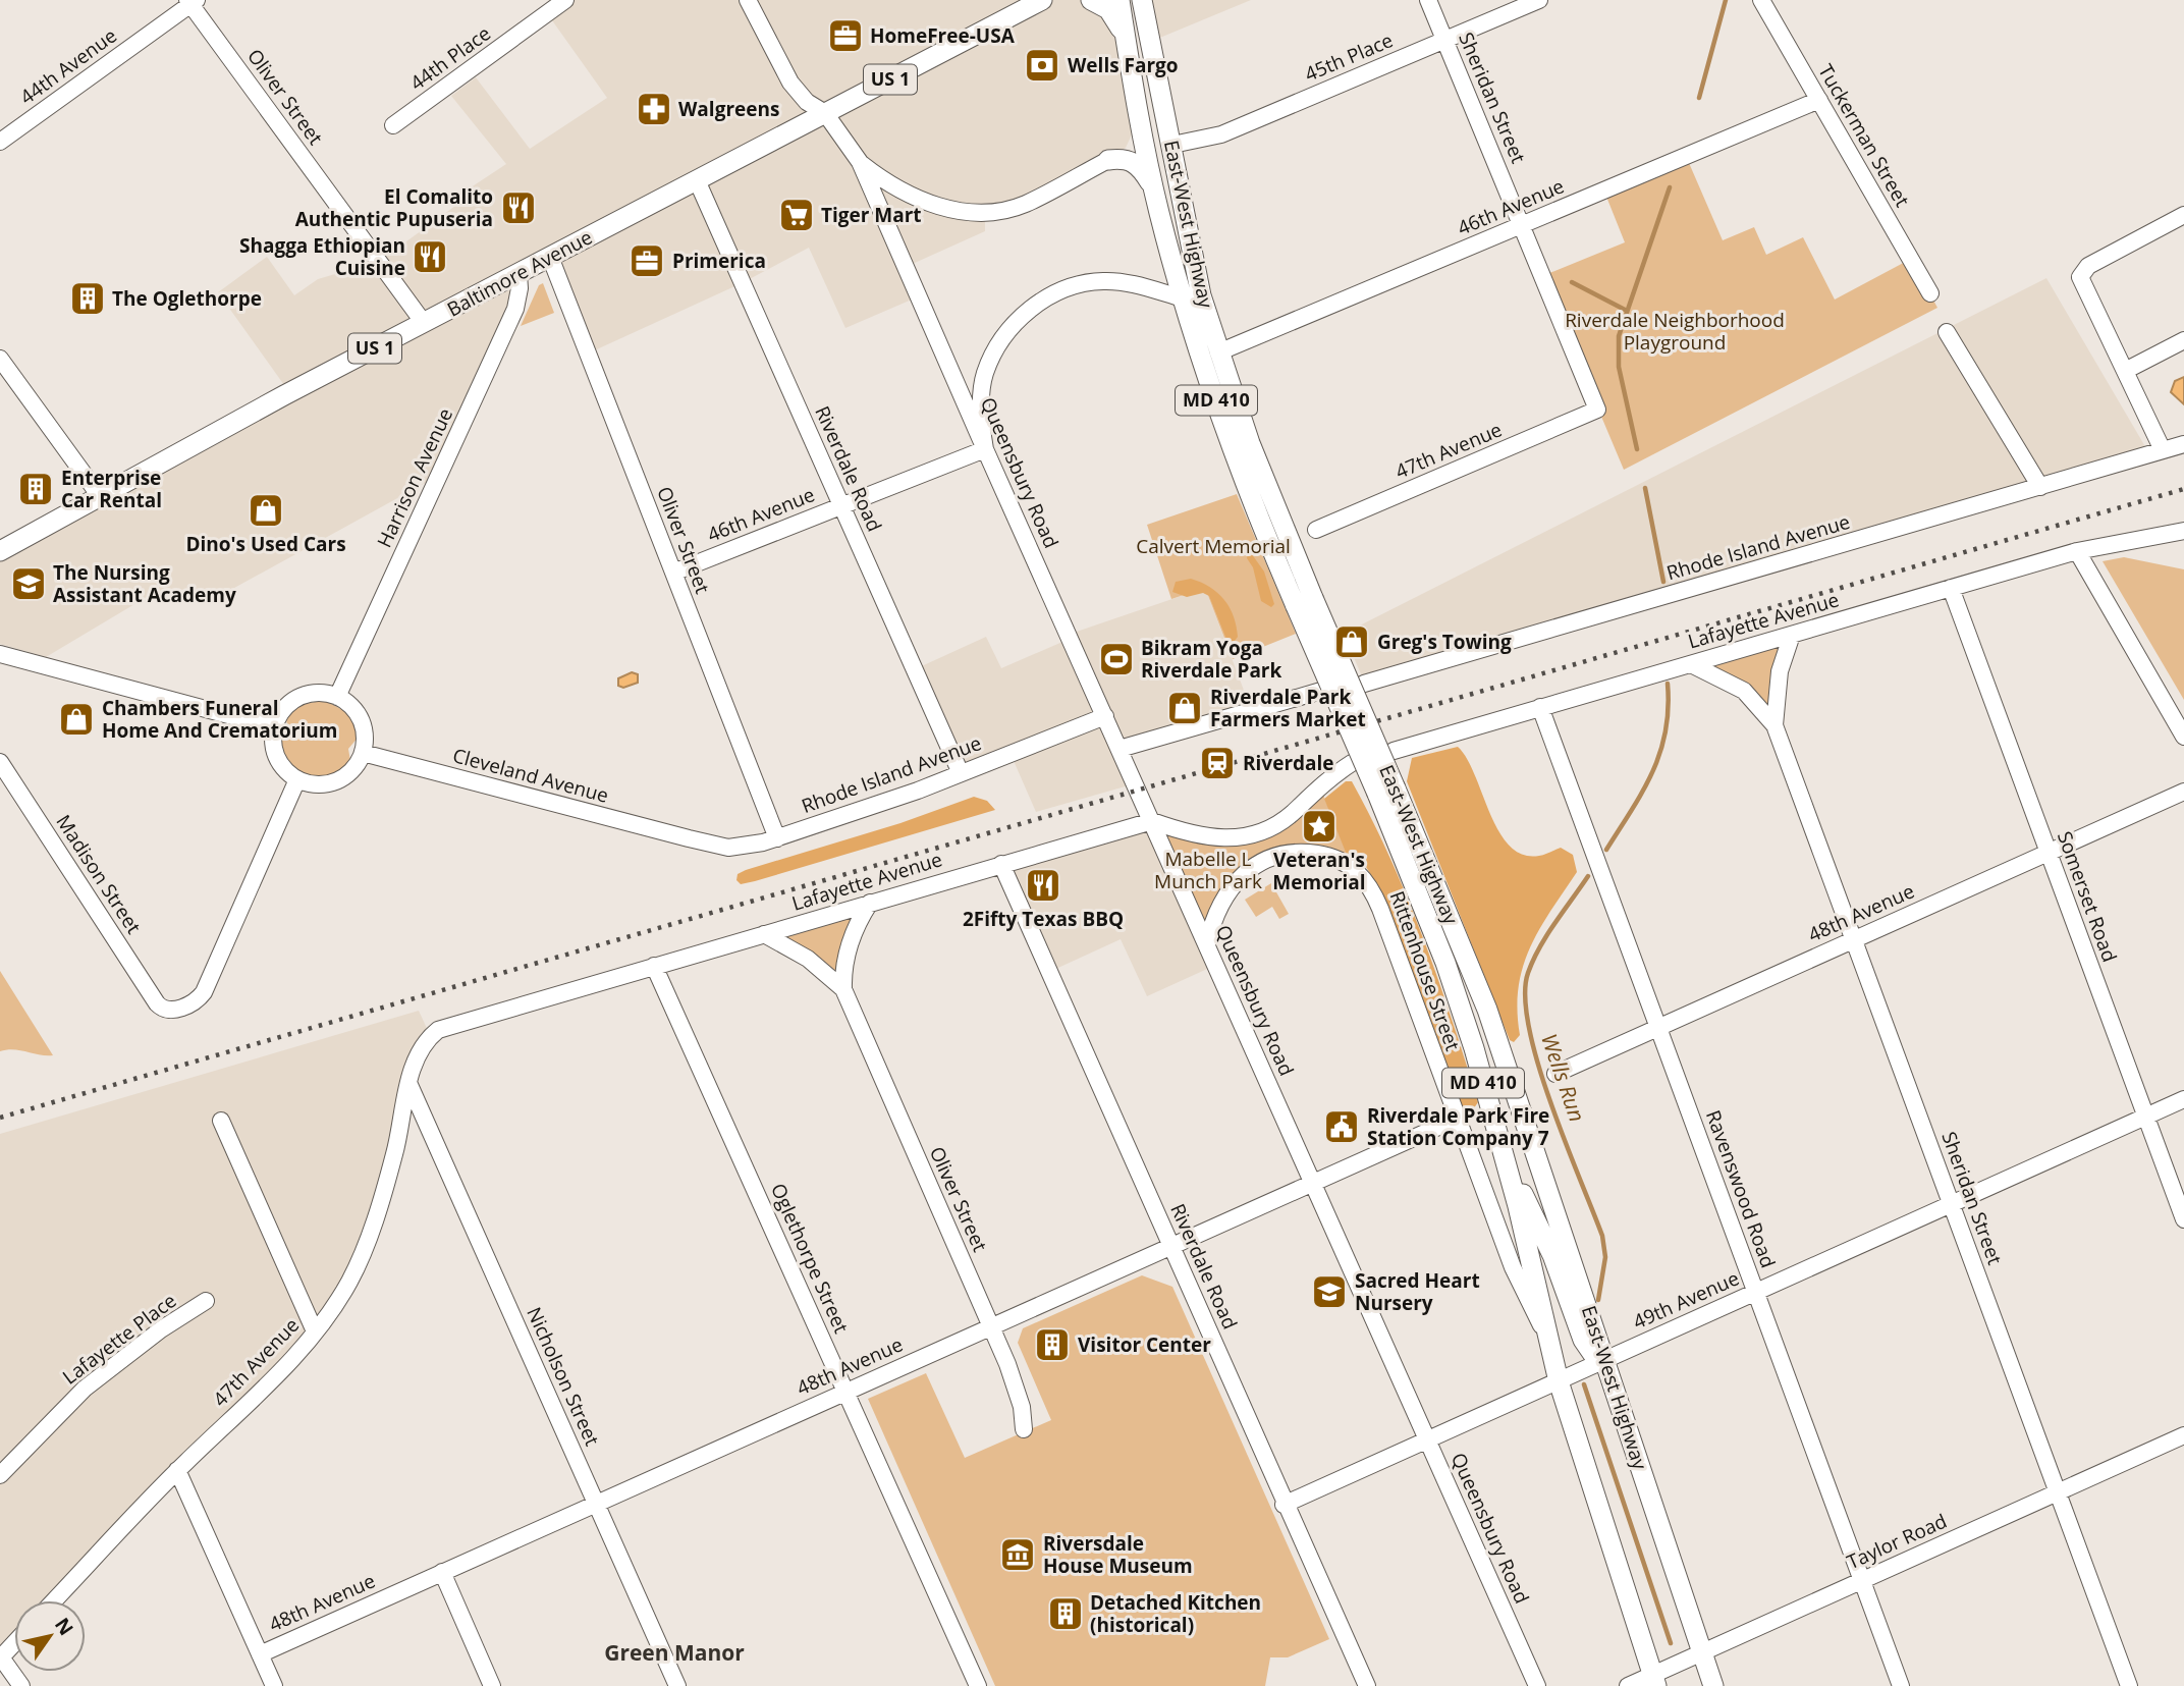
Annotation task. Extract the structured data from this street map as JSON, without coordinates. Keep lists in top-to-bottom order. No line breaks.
{"streets":{"main road":["US 1","East-West Highway","Baltimore Avenue","MD 410"],"street":["45th Place","44th Place","44th Avenue","Oliver Street","Sheridan Street","Tuckerman Street","46th Avenue","47th Avenue","Riverdale Road","Queensbury Road","Harrison Avenue","Rhode Island Avenue","Lafayette Avenue","Cleveland Avenue","Madison Street","Somerset Road","48th Avenue","Rittenhouse Street","Ravenswood Road","Oglethorpe Street","49th Avenue","Lafayette Place","Nicholson Street","Taylor Road"]},"crossings":[["45th Place","Sheridan Street"],["45th Place","East-West Highway"],["44th Avenue","Oliver Street"],["Oliver Street","46th Avenue"],["Oliver Street","Baltimore Avenue"],["Oliver Street","Rhode Island Avenue"],["Oliver Street","Lafayette Avenue"],["Oliver Street","48th Avenue"],["Sheridan Street","46th Avenue"],["Sheridan Street","47th Avenue"],["Sheridan Street","Lafayette Avenue"],["Sheridan Street","48th Avenue"],["Sheridan Street","49th Avenue"],["Sheridan Street","Taylor Road"],["Tuckerman Street","46th Avenue"],["46th Avenue","East-West Highway"],["46th Avenue","Riverdale Road"],["46th Avenue","Queensbury Road"],["East-West Highway","Rittenhouse Street"],["East-West Highway","49th Avenue"],["East-West Highway","Taylor Road"],["Baltimore Avenue","Riverdale Road"],["Baltimore Avenue","Queensbury Road"],["Baltimore Avenue","Harrison Avenue"],["47th Avenue","Lafayette Avenue"],["47th Avenue","Nicholson Street"],["Riverdale Road","Rhode Island Avenue"],["Riverdale Road","Lafayette Avenue"],["Riverdale Road","48th Avenue"],["Riverdale Road","49th Avenue"],["Queensbury Road","Rhode Island Avenue"],["Queensbury Road","Lafayette Avenue"],["Queensbury Road","48th Avenue"],["Queensbury Road","49th Avenue"],["Harrison Avenue","Cleveland Avenue"],["Harrison Avenue","Madison Street"],["Rhode Island Avenue","Cleveland Avenue"],["Lafayette Avenue","Somerset Road"],["Lafayette Avenue","Ravenswood Road"],["Lafayette Avenue","Oglethorpe Street"],["Lafayette Avenue","Nicholson Street"],["Cleveland Avenue","Madison Street"],["Somerset Road","48th Avenue"],["Somerset Road","49th Avenue"],["48th Avenue","Rittenhouse Street"],["48th Avenue","Ravenswood Road"],["48th Avenue","Oglethorpe Street"],["48th Avenue","Nicholson Street"],["Ravenswood Road","49th Avenue"],["Ravenswood Road","Taylor Road"]],"districts":["Green Manor"],"water":["Wells Run"],"parks":["Riverdale Neighborhood Playground","Calvert Memorial","Mabelle L Munch Park"],"places":{"office":["HomeFree-USA","Primerica"],"bank":["Wells Fargo"],"pharmacy":["Walgreens"],"restaurant":["El Comalito Authentic Pupuseria","Shagga Ethiopian Cuisine","2Fifty Texas BBQ"],"supermarket":["Tiger Mart"],"building":["The Oglethorpe","Enterprise Car Rental","Visitor Center","Detached Kitchen (historical)"],"shop":["Dino's Used Cars","Greg's Towing","Riverdale Park Farmers Market","Chambers Funeral Home And Crematorium"],"school or university":["The Nursing Assistant Academy","Sacred Heart Nursery"],"sports":["Bikram Yoga Riverdale Park"],"station":["Riverdale"],"place":["Veteran's Memorial"],"public building":["Riverdale Park Fire Station Company 7"],"museum":["Riversdale House Museum"]},"north":"top right"}
